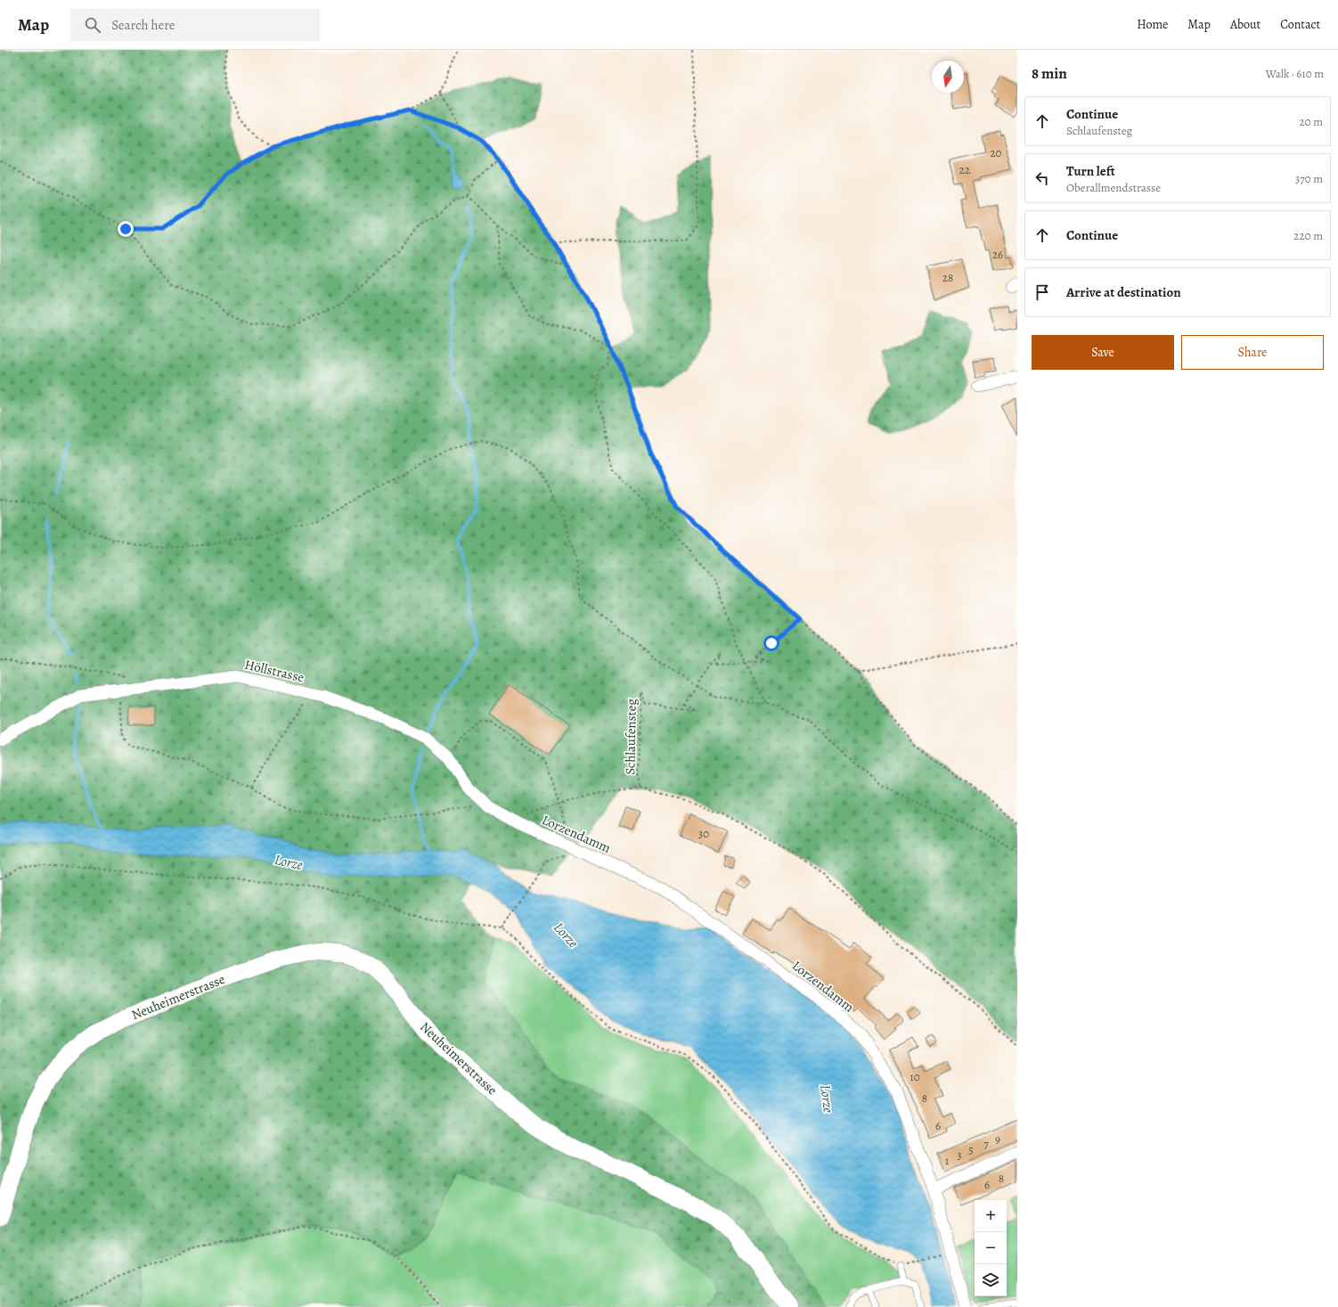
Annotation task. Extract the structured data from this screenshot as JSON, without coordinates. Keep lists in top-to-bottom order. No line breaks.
{"streets":{"street":["Höllstrasse","Lorzendamm","Neuheimerstrasse"],"path":["Schlaufensteg"]},"crossings":[["Höllstrasse","Lorzendamm"]],"water":["Lorze"],"house_numbers":["20","22","26","28","30","10","8","6","9","7","5","3","1","8","6"],"north":"bottom","page":{"header":"Map","search":"Search here","nav":["Home","Map","About","Contact"],"heading":["8 min","Walk · 610 m"],"list":[["Continue","Schlaufensteg","20 m"],["Turn left","Oberallmendstrasse","370 m"],["Continue","220 m"],"Arrive at destination"],"buttons":["Save","Share"],"map_buttons":["+","−"]}}
